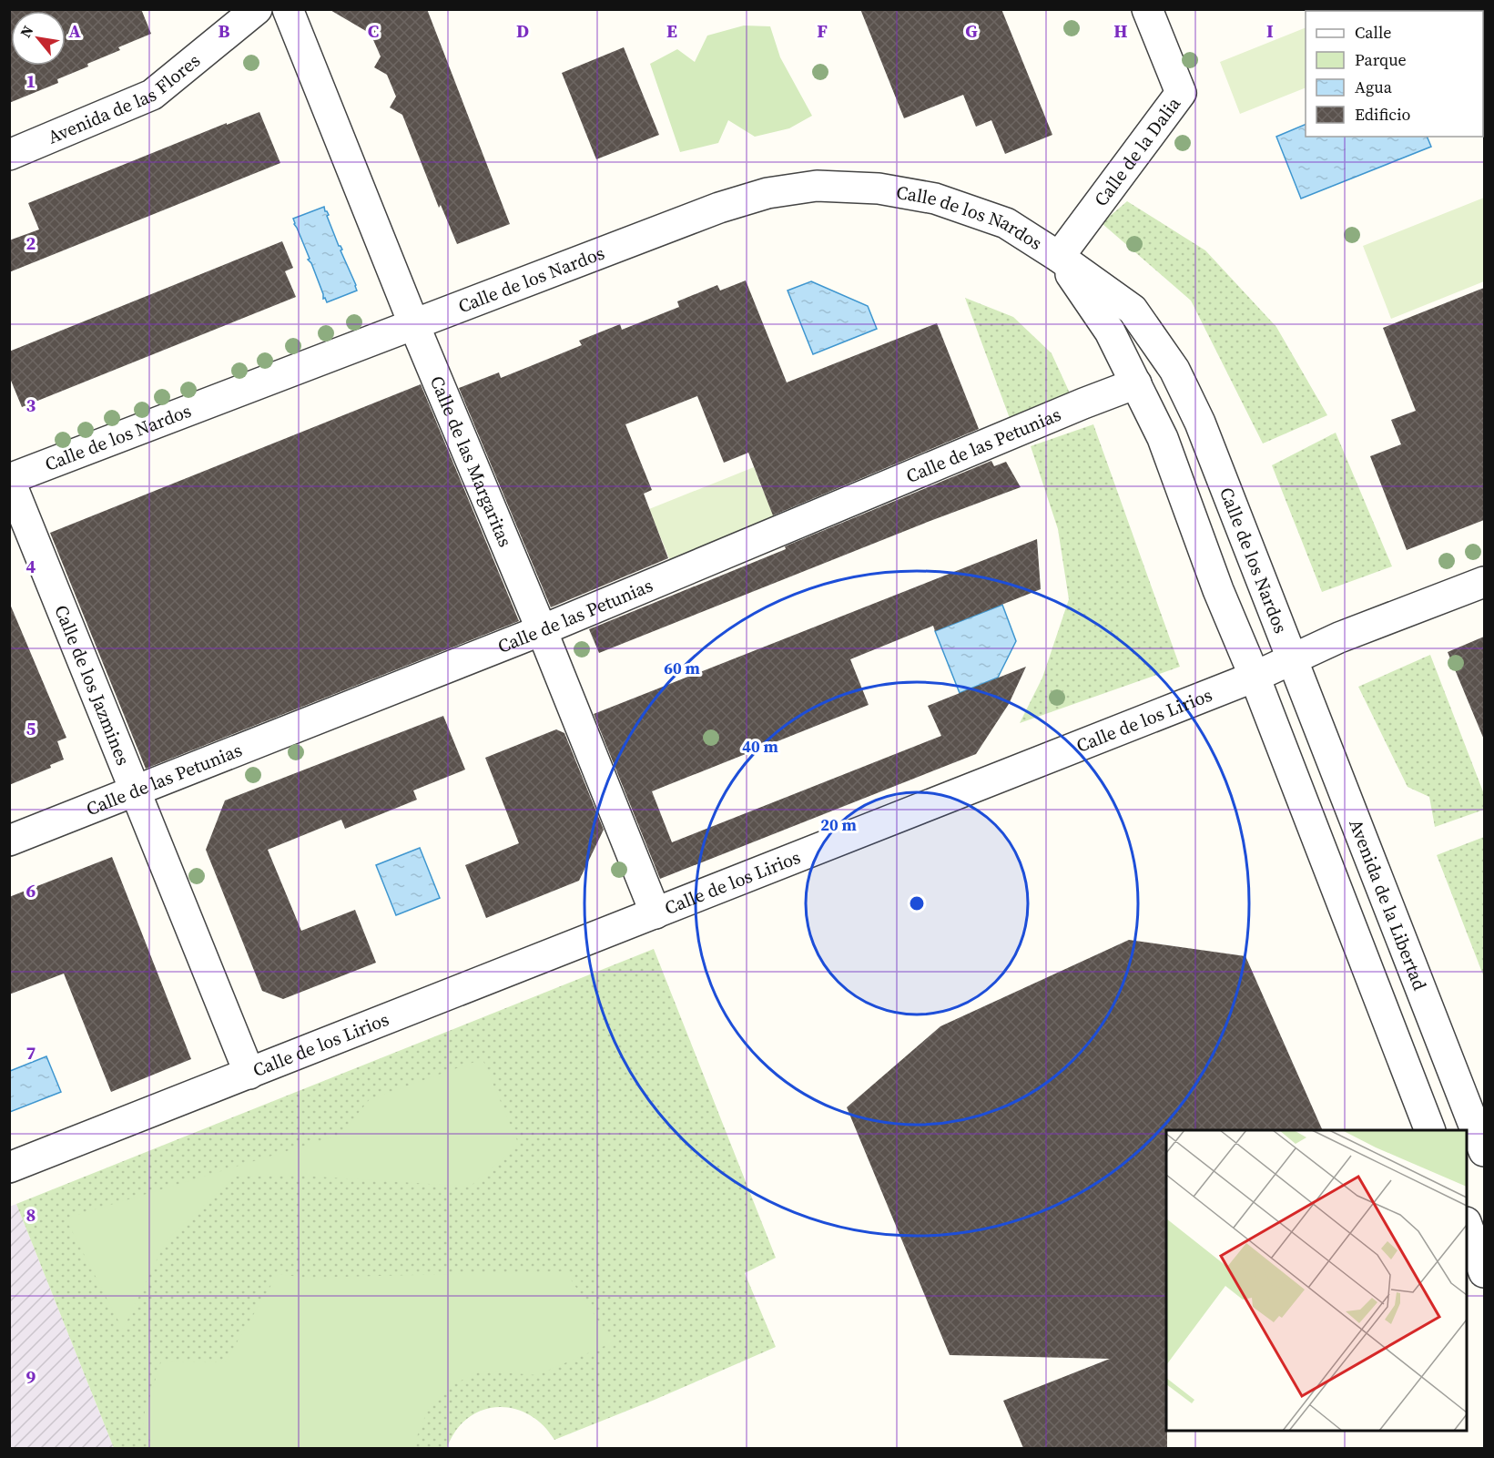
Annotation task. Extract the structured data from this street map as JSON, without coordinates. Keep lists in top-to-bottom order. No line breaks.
{"streets":{"street":["Avenida de las Flores","Calle de la Dalia","Calle de los Nardos","Calle de las Petunias","Calle de las Margaritas","Calle de los Jazmines","Calle de los Lirios","Avenida de la Libertad"]},"crossings":[["Calle de la Dalia","Calle de los Nardos"],["Calle de los Nardos","Calle de las Petunias"],["Calle de los Nardos","Calle de las Margaritas"],["Calle de los Nardos","Calle de los Jazmines"],["Calle de los Nardos","Calle de los Lirios"],["Calle de los Nardos","Avenida de la Libertad"],["Calle de las Petunias","Calle de las Margaritas"],["Calle de las Petunias","Calle de los Jazmines"],["Calle de las Margaritas","Calle de los Lirios"],["Calle de los Jazmines","Calle de los Lirios"],["Calle de los Lirios","Avenida de la Libertad"]],"legend":["Calle","Parque","Agua","Edificio"],"north":"top left","grid":{"columns":["A","B","C","D","E","F","G","H","I"],"rows":["1","2","3","4","5","6","7","8","9"]},"rings":["60 m","40 m","20 m"]}
